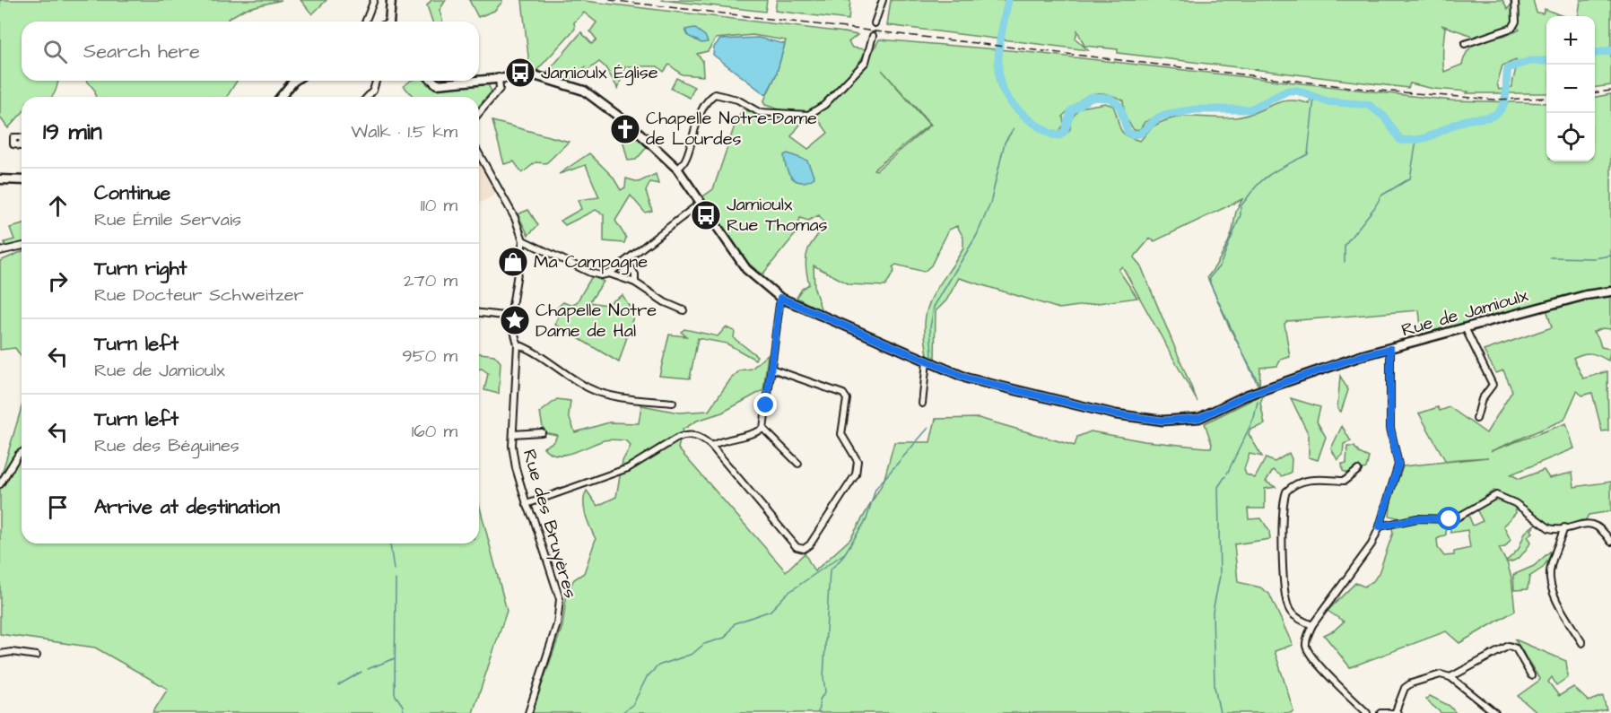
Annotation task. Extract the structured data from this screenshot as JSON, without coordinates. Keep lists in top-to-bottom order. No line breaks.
{"streets":{"street":["Rue de Jamioulx","Rue des Bruyères"]},"places":{"bus stop":["Jamioulx Église","Jamioulx Rue Thomas"],"church":["Chapelle Notre-Dame de Lourdes"],"shop":["Ma Campagne"],"place":["Chapelle Notre Dame de Hal"]},"page":{"map_buttons":["+","−"],"search":"Search here","heading":["19 min","Walk · 1.5 km"],"list":[["Continue","Rue Émile Servais","110 m"],["Turn right","Rue Docteur Schweitzer","270 m"],["Turn left","Rue de Jamioulx","950 m"],["Turn left","Rue des Béguines","160 m"],"Arrive at destination"]}}
